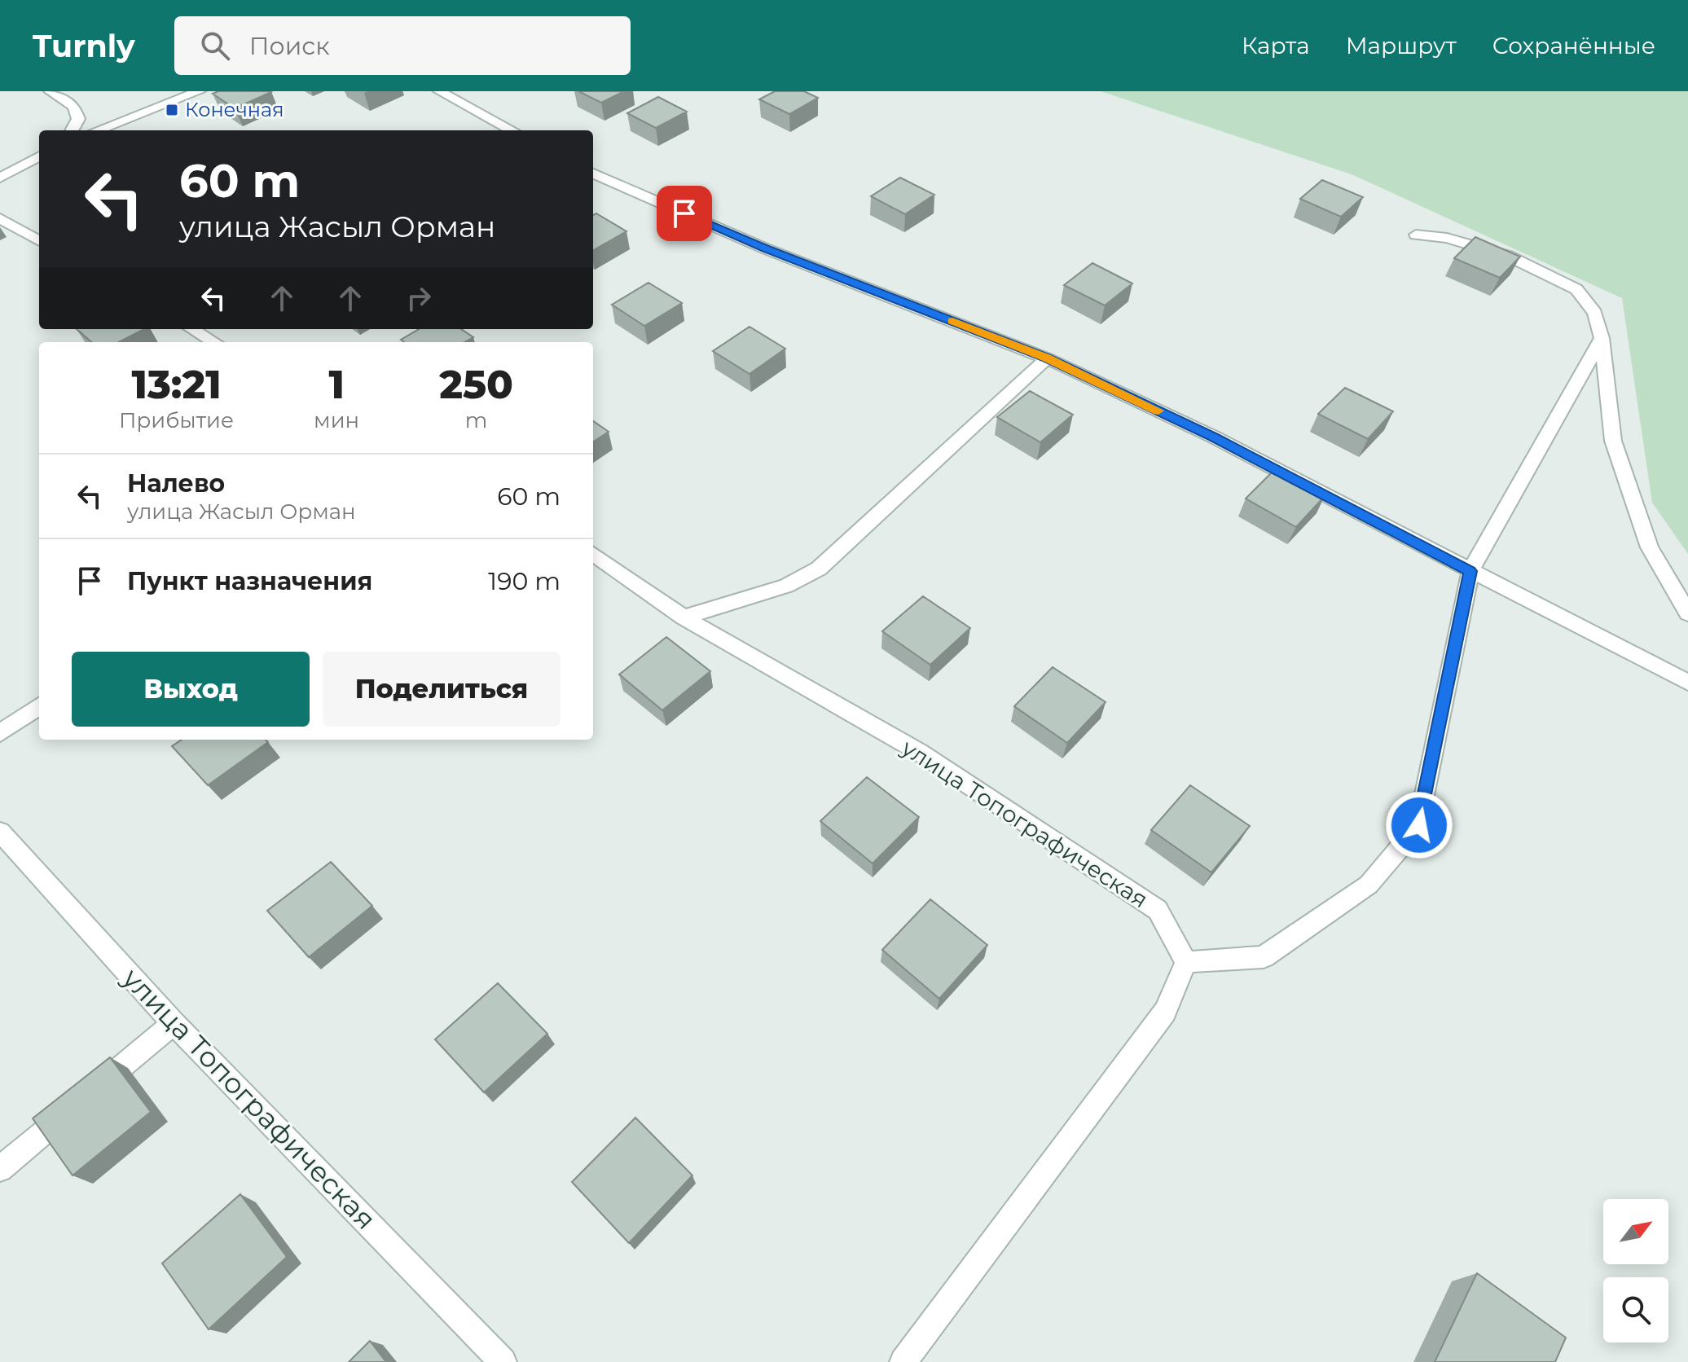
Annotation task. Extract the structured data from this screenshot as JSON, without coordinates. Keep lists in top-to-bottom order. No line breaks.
{"streets":{"street":["улица Топографическая"]},"places":{"transit":["Конечная"]},"north":"top right","page":{"header":"Turnly","search":"Поиск","nav":["Карта","Маршрут","Сохранённые"],"turn":["60 m","улица Жасыл Орман"],"eta":["13:21","Прибытие","1","мин","250","m"],"list":[{"name":"Налево","note":"улица Жасыл Орман","value":"60 m"},{"name":"Пункт назначения","value":"190 m"}],"buttons":["Выход","Поделиться"]}}
